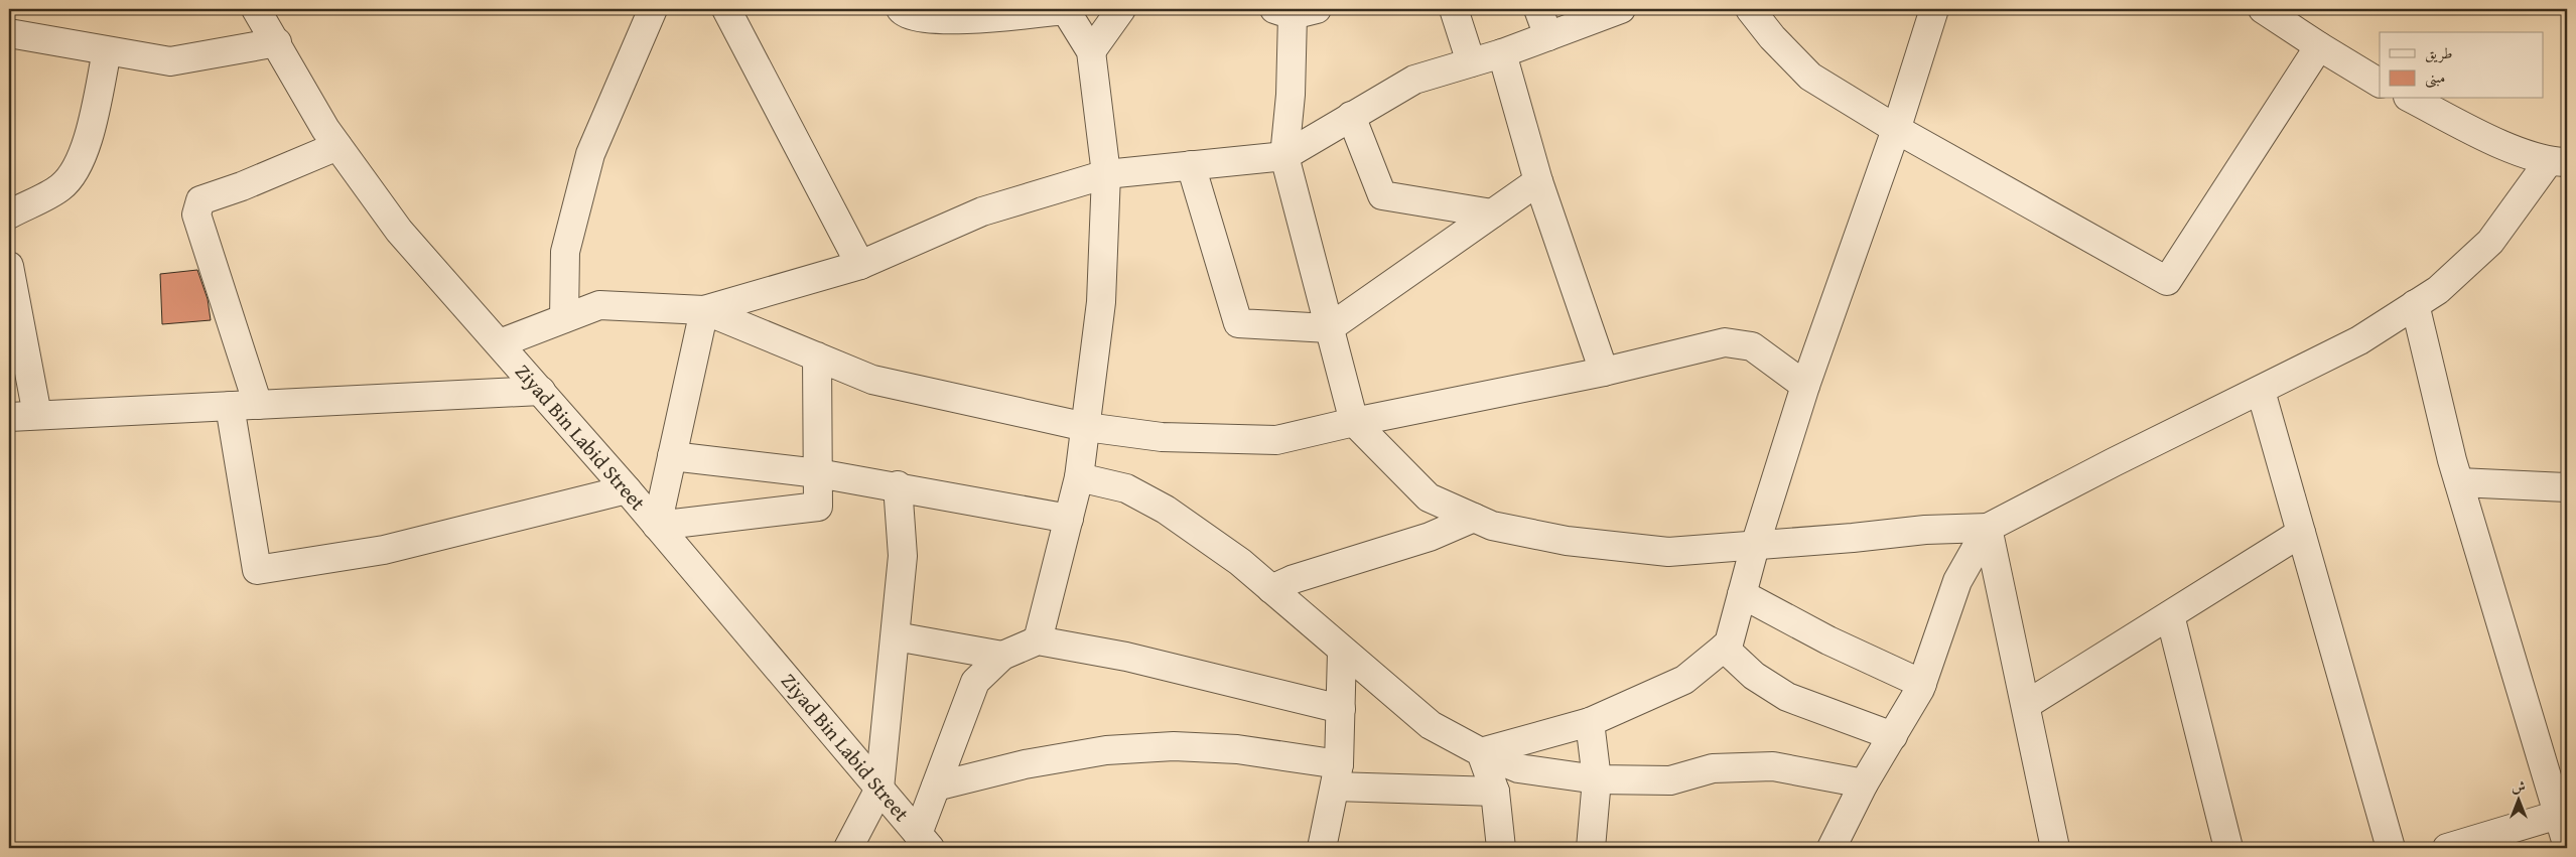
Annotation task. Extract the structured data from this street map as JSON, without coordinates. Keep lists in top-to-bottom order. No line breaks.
{"streets":{"street":["Ziyad Bin Labid Street"]},"legend":["طريق","مبنى"],"north":"top"}
